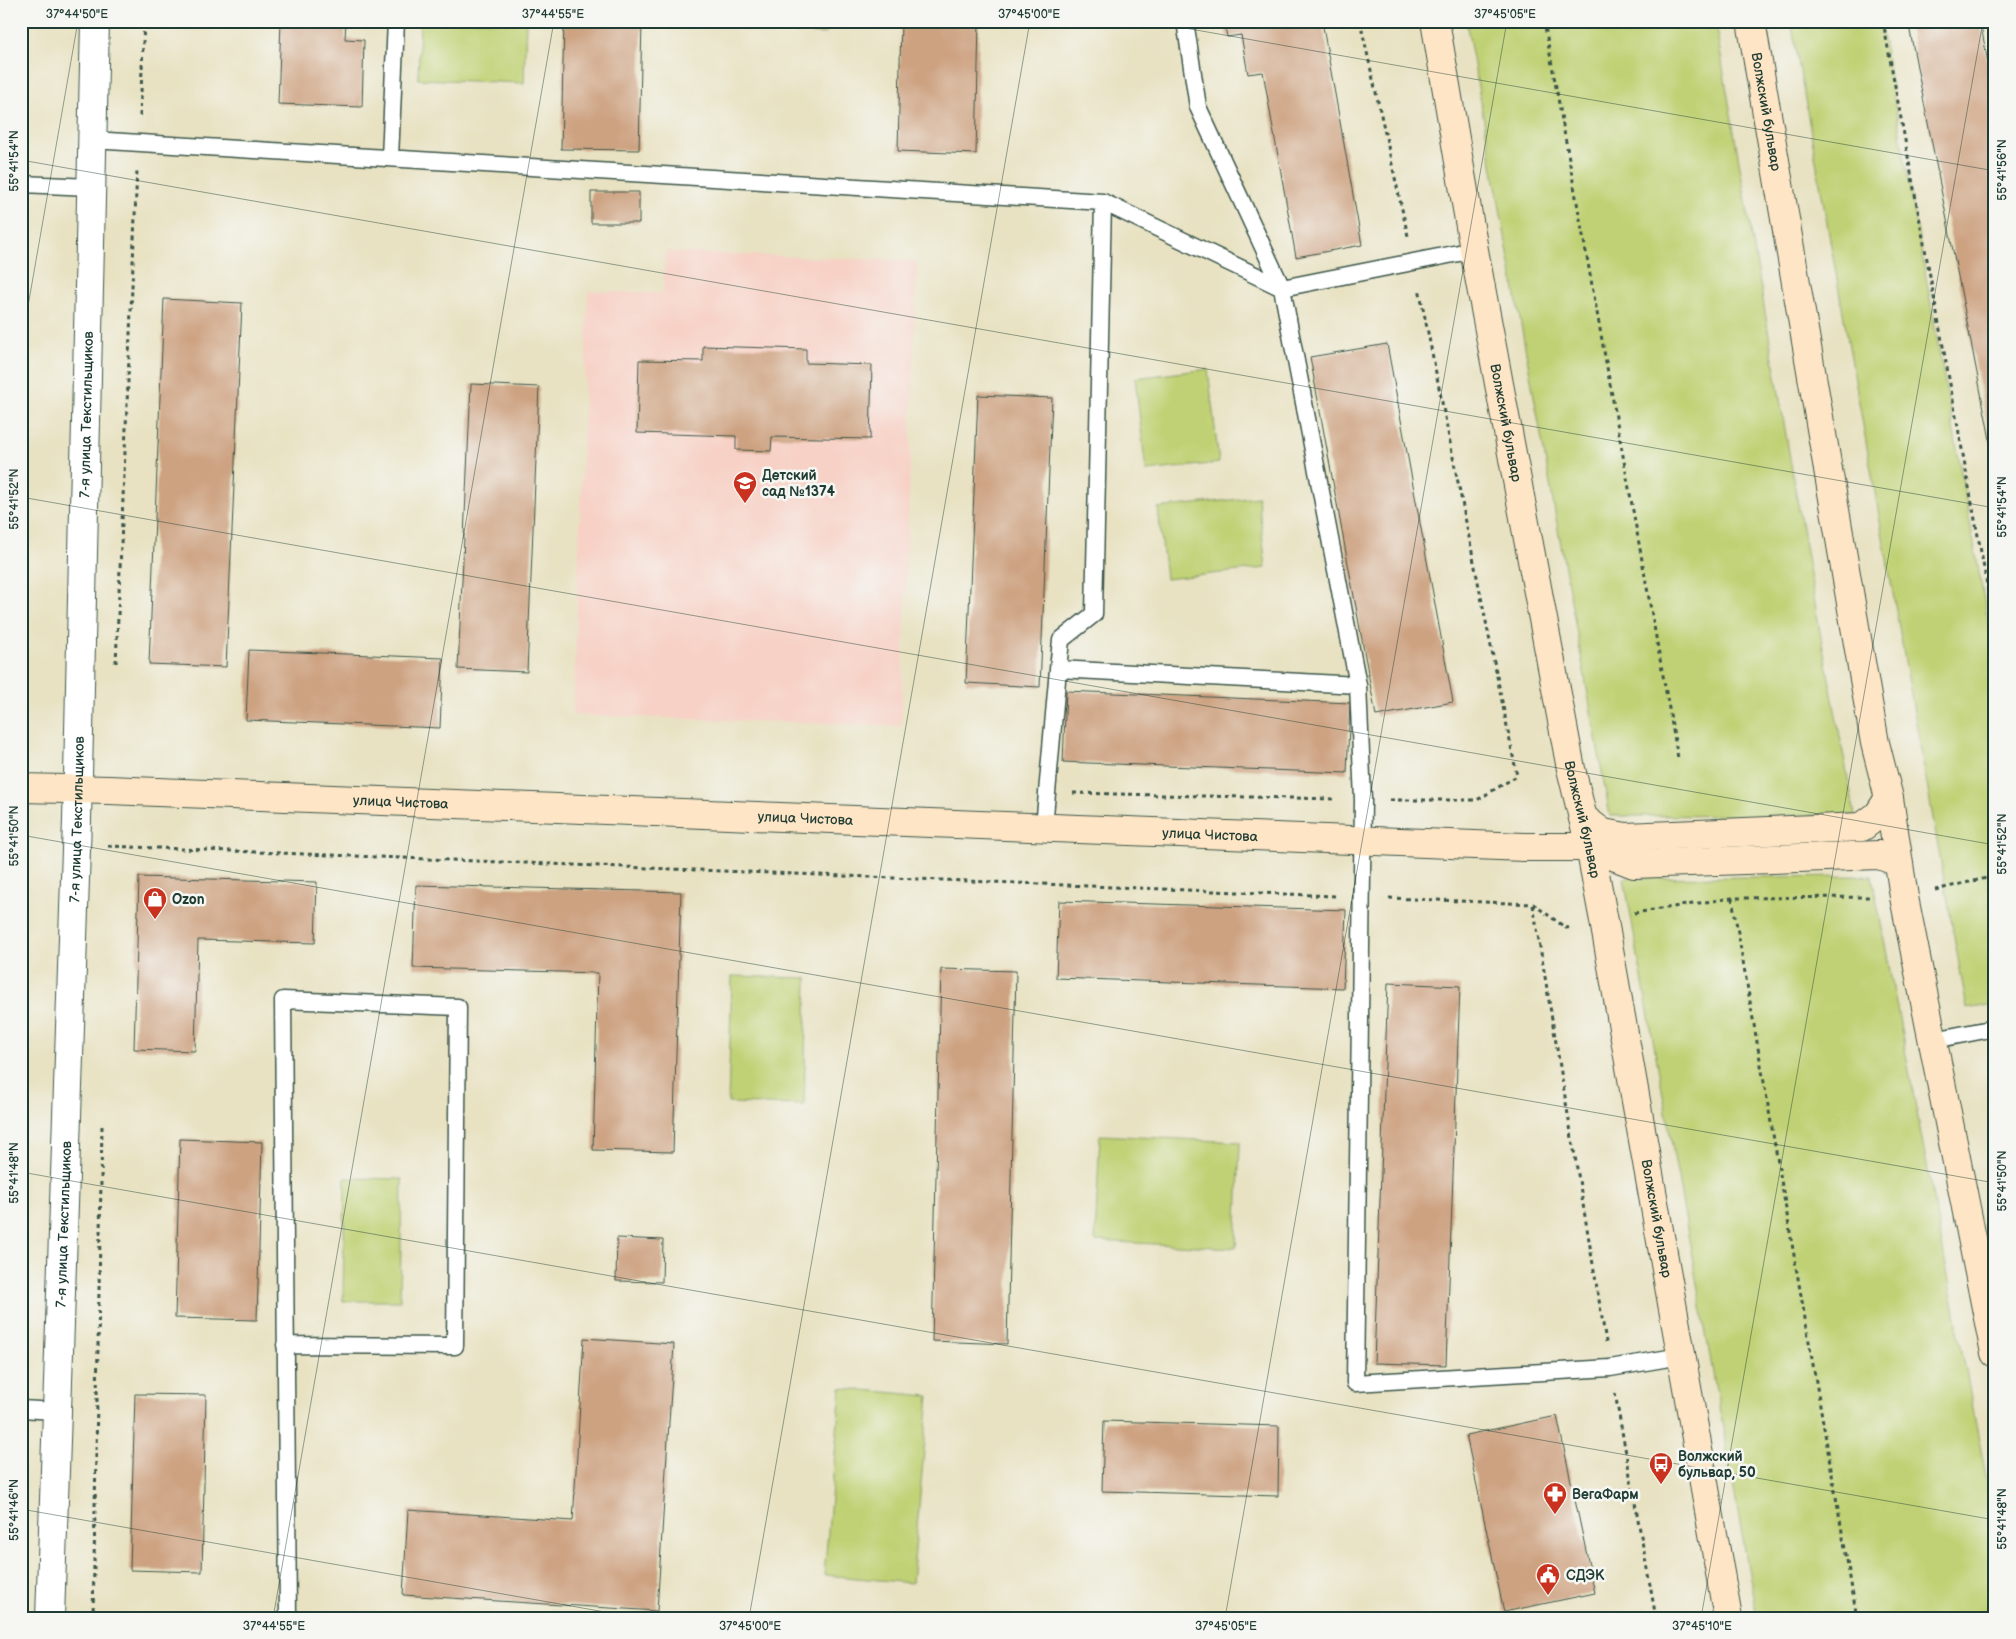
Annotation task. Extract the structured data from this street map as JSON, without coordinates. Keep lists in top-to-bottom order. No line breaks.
{"streets":{"main road":["Волжский бульвар","улица Чистова"],"street":["7-я улица Текстильщиков"]},"crossings":[["Волжский бульвар","улица Чистова"],["7-я улица Текстильщиков","улица Чистова"]],"places":{"school or university":["Детский сад №1374"],"shop":["Ozon"],"bus stop":["Волжский бульвар, 50"],"pharmacy":["ВегаФарм"],"public building":["СДЭК"]},"coordinates":["37°44'50\"E","37°44'55\"E","37°45'00\"E","37°45'05\"E","55°41'54\"N","55°41'56\"N","55°41'52\"N","55°41'50\"N","55°41'48\"N","55°41'46\"N","37°45'10\"E"]}
